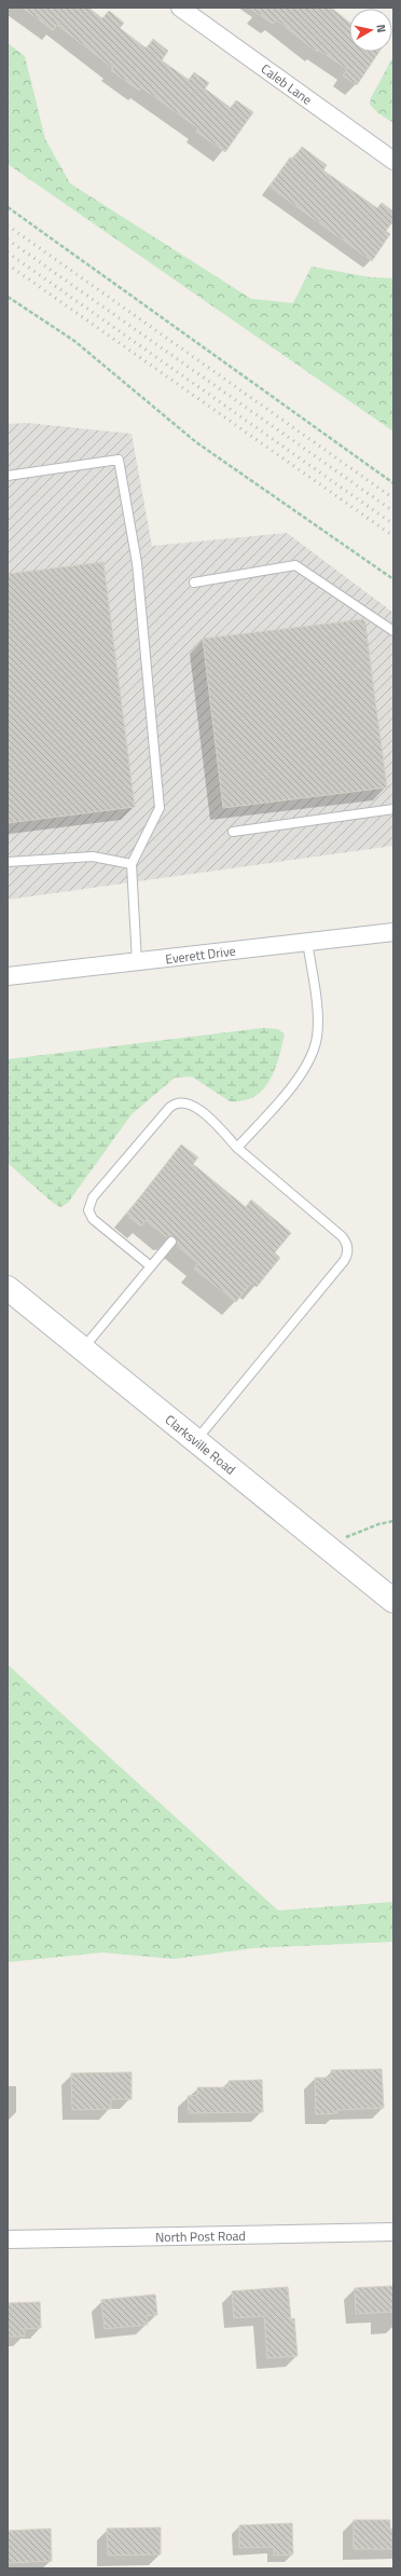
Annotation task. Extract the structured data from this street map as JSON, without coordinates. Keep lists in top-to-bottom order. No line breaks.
{"streets":{"street":["Caleb Lane","Everett Drive","Clarksville Road","North Post Road"]},"north":"right"}
